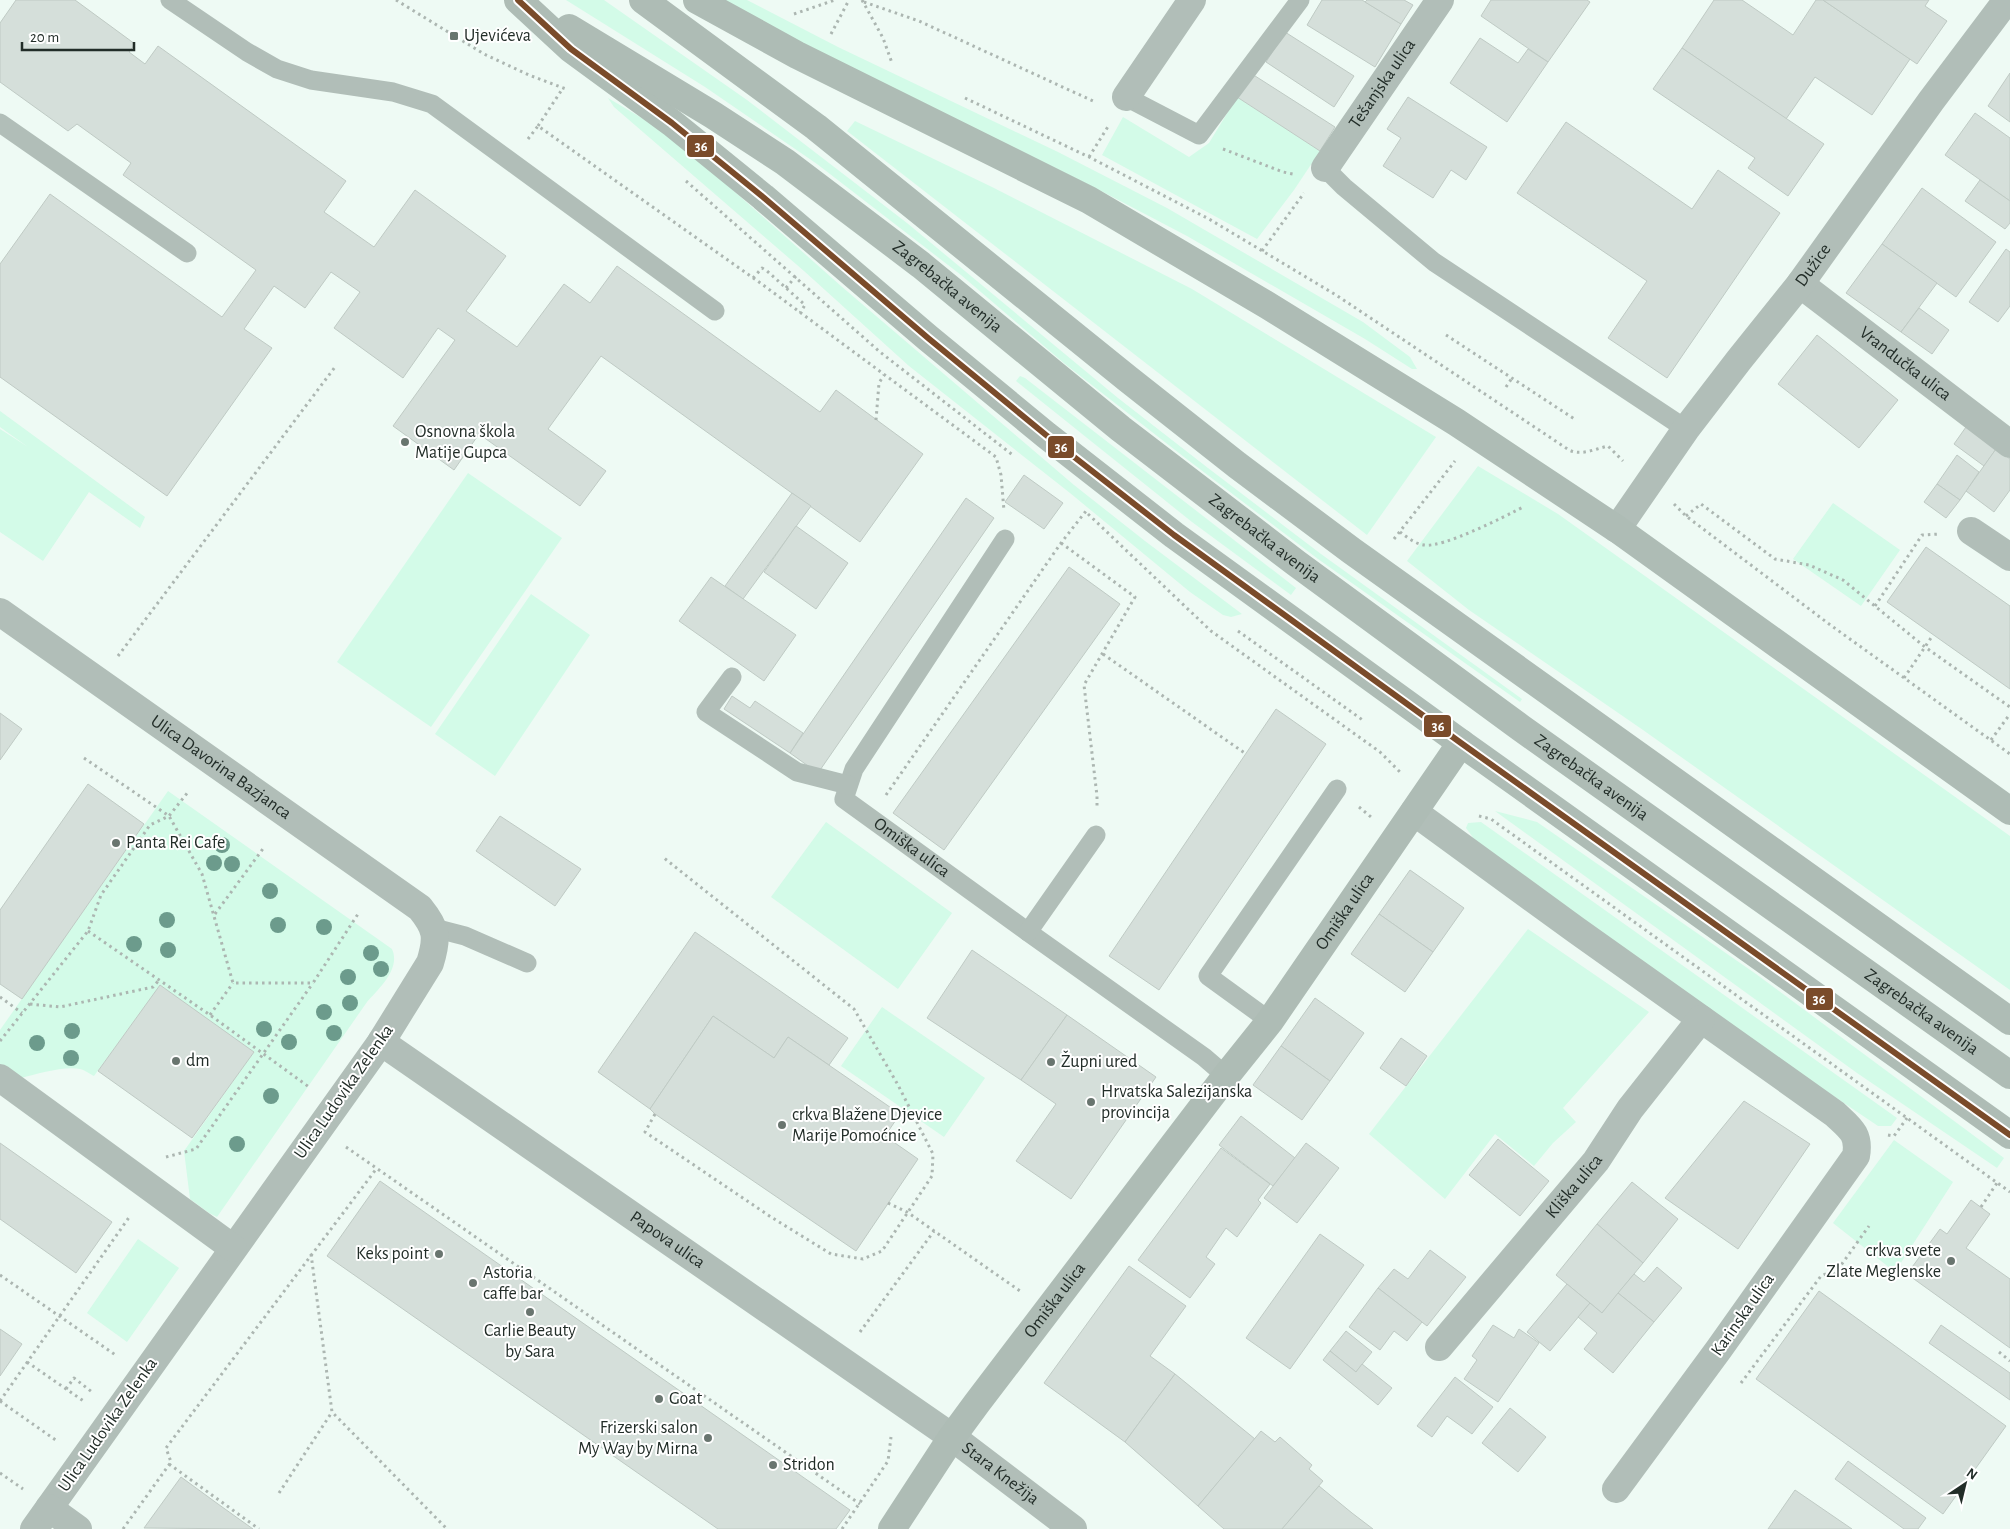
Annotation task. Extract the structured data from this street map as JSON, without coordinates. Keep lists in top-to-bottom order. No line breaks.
{"streets":{"main road":["Zagrebačka avenija","Omiška ulica"],"street":["Tešanjska ulica","Dužice","Vrandučka ulica","Ulica Davorina Bazjanca","Ulica Ludovika Zelenka","Kliška ulica","Papova ulica","Karinska ulica","Stara Knežija"]},"crossings":[["Dužice","Vrandučka ulica"],["Ulica Davorina Bazjanca","Ulica Ludovika Zelenka"],["Omiška ulica","Papova ulica"],["Omiška ulica","Stara Knežija"],["Ulica Ludovika Zelenka","Papova ulica"],["Kliška ulica","Karinska ulica"],["Papova ulica","Stara Knežija"]],"places":{"transit":["Ujevićeva"],"other":["Osnovna škola Matije Gupca","Panta Rei Cafe","dm","Župni ured","Hrvatska Salezijanska provincija","crkva Blažene Djevice Marije Pomoćnice","Keks point","crkva svete Zlate Meglenske","Astoria caffe bar","Carlie Beauty by Sara","Goat","Frizerski salon My Way by Mirna","Stridon"]},"lines":["transit line 36"],"scale_bar":"20 m","north":"top right"}
